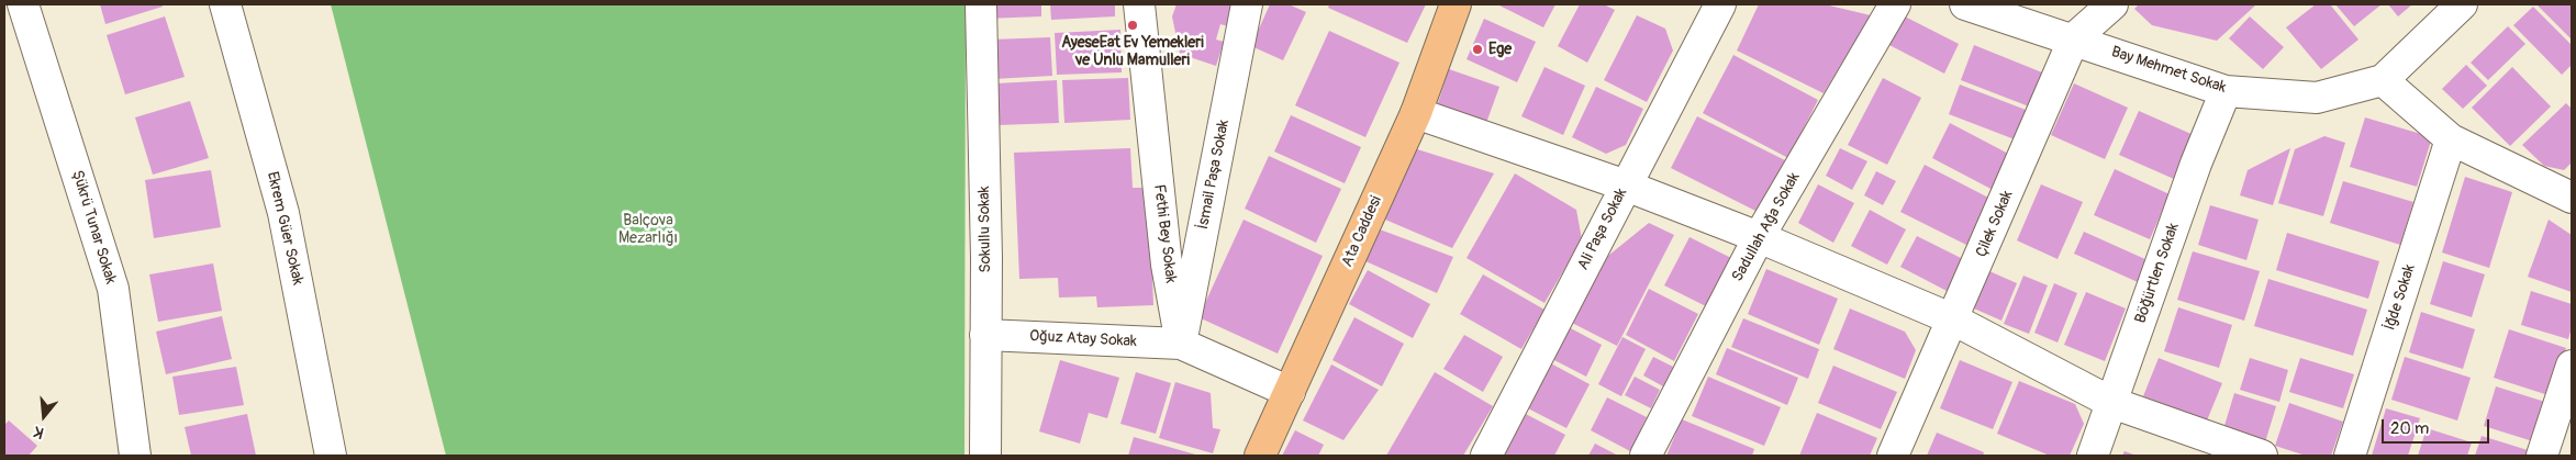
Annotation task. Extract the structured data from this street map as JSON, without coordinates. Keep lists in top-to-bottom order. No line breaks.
{"streets":{"main road":["Ata Caddesi"],"street":["Bay Mehmet Sokak","İsmail Paşa Sokak","Çilek Sokak","Şükrü Tunar Sokak","Sadullah Ağa Sokak","Ekrem Güer Sokak","Sokullu Sokak","Ali Paşa Sokak","Fethi Bey Sokak","Böğürtlen Sokak","İğde Sokak","Oğuz Atay Sokak"]},"crossings":[["Bay Mehmet Sokak","Çilek Sokak"],["Bay Mehmet Sokak","Böğürtlen Sokak"],["İsmail Paşa Sokak","Fethi Bey Sokak"],["İsmail Paşa Sokak","Oğuz Atay Sokak"],["Sokullu Sokak","Oğuz Atay Sokak"],["Fethi Bey Sokak","Oğuz Atay Sokak"]],"parks":["Balçova Mezarlığı"],"places":["AyeseEat Ev Yemekleri ve Unlu Mamulleri","Ege"],"scale_bar":"20 m","north":"bottom"}
